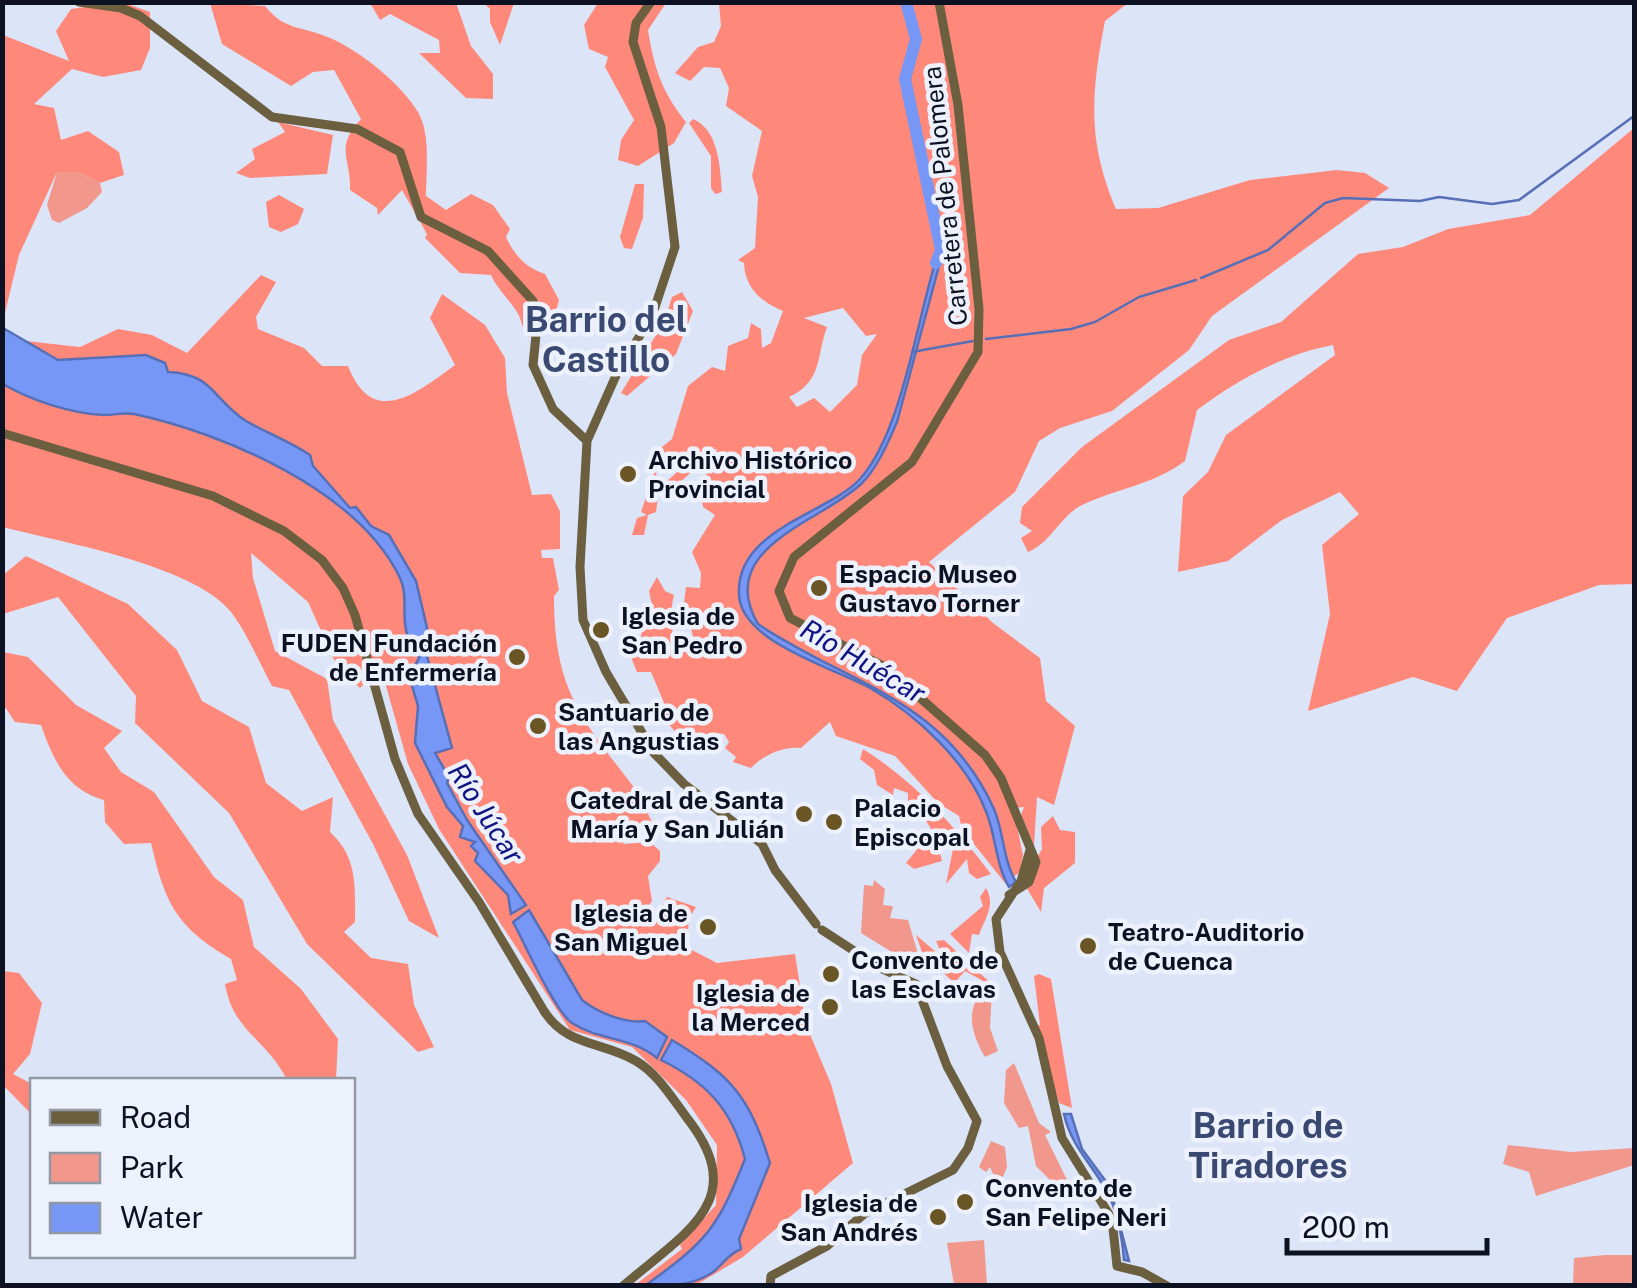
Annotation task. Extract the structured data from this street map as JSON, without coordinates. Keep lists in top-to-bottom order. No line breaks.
{"streets":{"street":["Carretera de Palomera"]},"districts":["Barrio del Castillo","Barrio de Tiradores"],"water":["Río Huécar","Río Júcar"],"places":["Archivo Histórico Provincial","Espacio Museo Gustavo Torner","Iglesia de San Pedro","FUDEN Fundación de Enfermería","Santuario de las Angustias","Catedral de Santa María y San Julián","Palacio Episcopal","Iglesia de San Miguel","Teatro-Auditorio de Cuenca","Convento de las Esclavas","Iglesia de la Merced","Convento de San Felipe Neri","Iglesia de San Andrés"],"legend":["Road","Park","Water"],"scale_bar":"200 m"}
